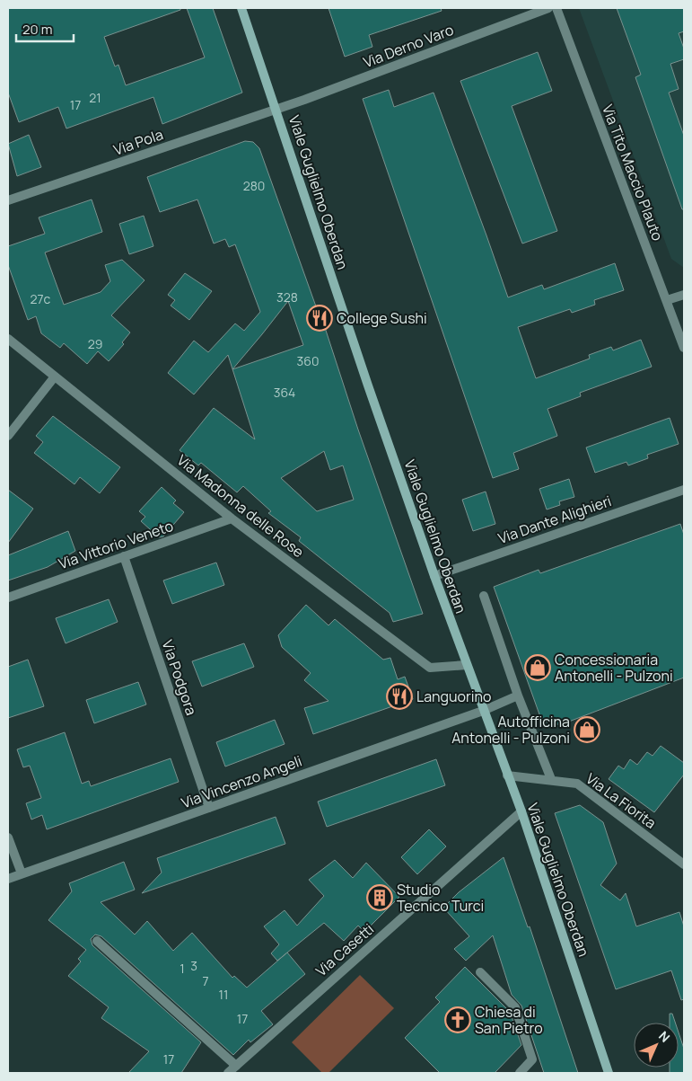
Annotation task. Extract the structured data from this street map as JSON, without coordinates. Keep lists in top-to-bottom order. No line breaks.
{"streets":{"main road":["Viale Guglielmo Oberdan"],"street":["Via Derno Varo","Via Pola","Via Tito Maccio Plauto","Via Madonna delle Rose","Via Dante Alighieri","Via Vittorio Veneto","Via Podgora","Via Vincenzo Angeli","Via La Fiorita","Via Casetti"]},"crossings":[["Via Derno Varo","Via Pola"],["Via Derno Varo","Viale Guglielmo Oberdan"],["Via Pola","Viale Guglielmo Oberdan"],["Viale Guglielmo Oberdan","Via Madonna delle Rose"],["Viale Guglielmo Oberdan","Via Dante Alighieri"],["Viale Guglielmo Oberdan","Via Vincenzo Angeli"],["Viale Guglielmo Oberdan","Via La Fiorita"],["Viale Guglielmo Oberdan","Via Casetti"],["Via Madonna delle Rose","Via Vittorio Veneto"],["Via Vittorio Veneto","Via Podgora"],["Via Podgora","Via Vincenzo Angeli"]],"places":{"restaurant":["College Sushi","Languorino"],"shop":["Concessionaria Antonelli - Pulzoni","Autofficina Antonelli - Pulzoni"],"building":["Studio Tecnico Turci"],"church":["Chiesa di San Pietro"]},"house_numbers":["21","17","280","328","27c","29","360","364","3","1","7","11","17","17"],"scale_bar":"20 m","north":"top right"}
